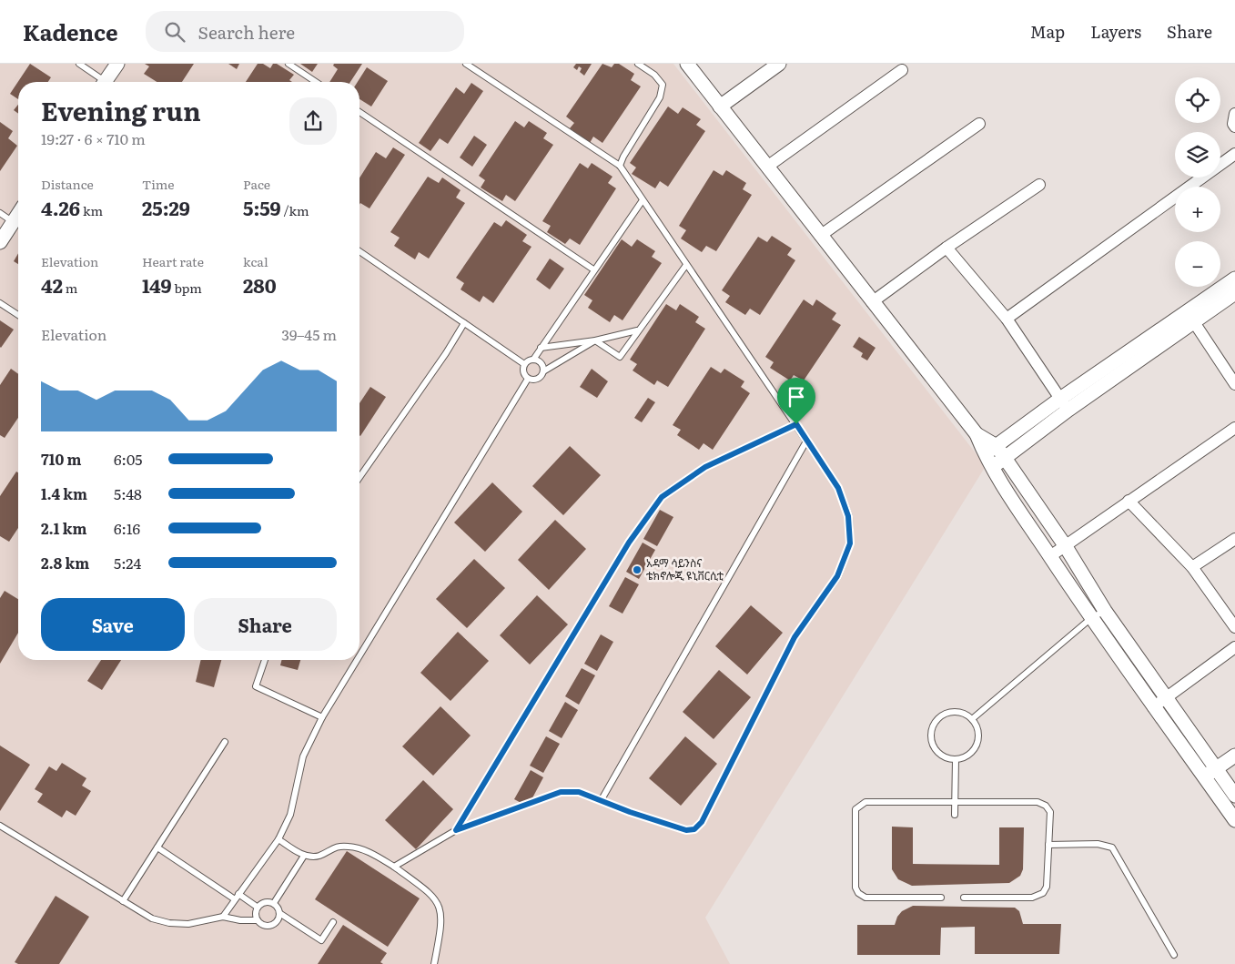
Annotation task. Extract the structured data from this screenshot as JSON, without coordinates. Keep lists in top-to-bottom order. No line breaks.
{"places":["አዳማ ሳይንስና ቴክኖሎጂ ዩኒቨርሲቲ"],"page":{"header":"Kadence","search":"Search here","nav":["Map","Layers","Share"],"map_buttons":["+","−"],"heading":["Evening run","19:27 · 6 × 710 m"],"stats":[["Distance","4.26 km"],["Time","25:29"],["Pace","5:59 /km"],["Elevation","42 m"],["Heart rate","149 bpm"],["kcal","280"]],"chart":["Elevation","39–45 m"],"list":[{"name":"710 m","note":"6:05"},{"name":"1.4 km","note":"5:48"},{"name":"2.1 km","note":"6:16"},{"name":"2.8 km","note":"5:24"}],"buttons":["Save","Share"]}}
